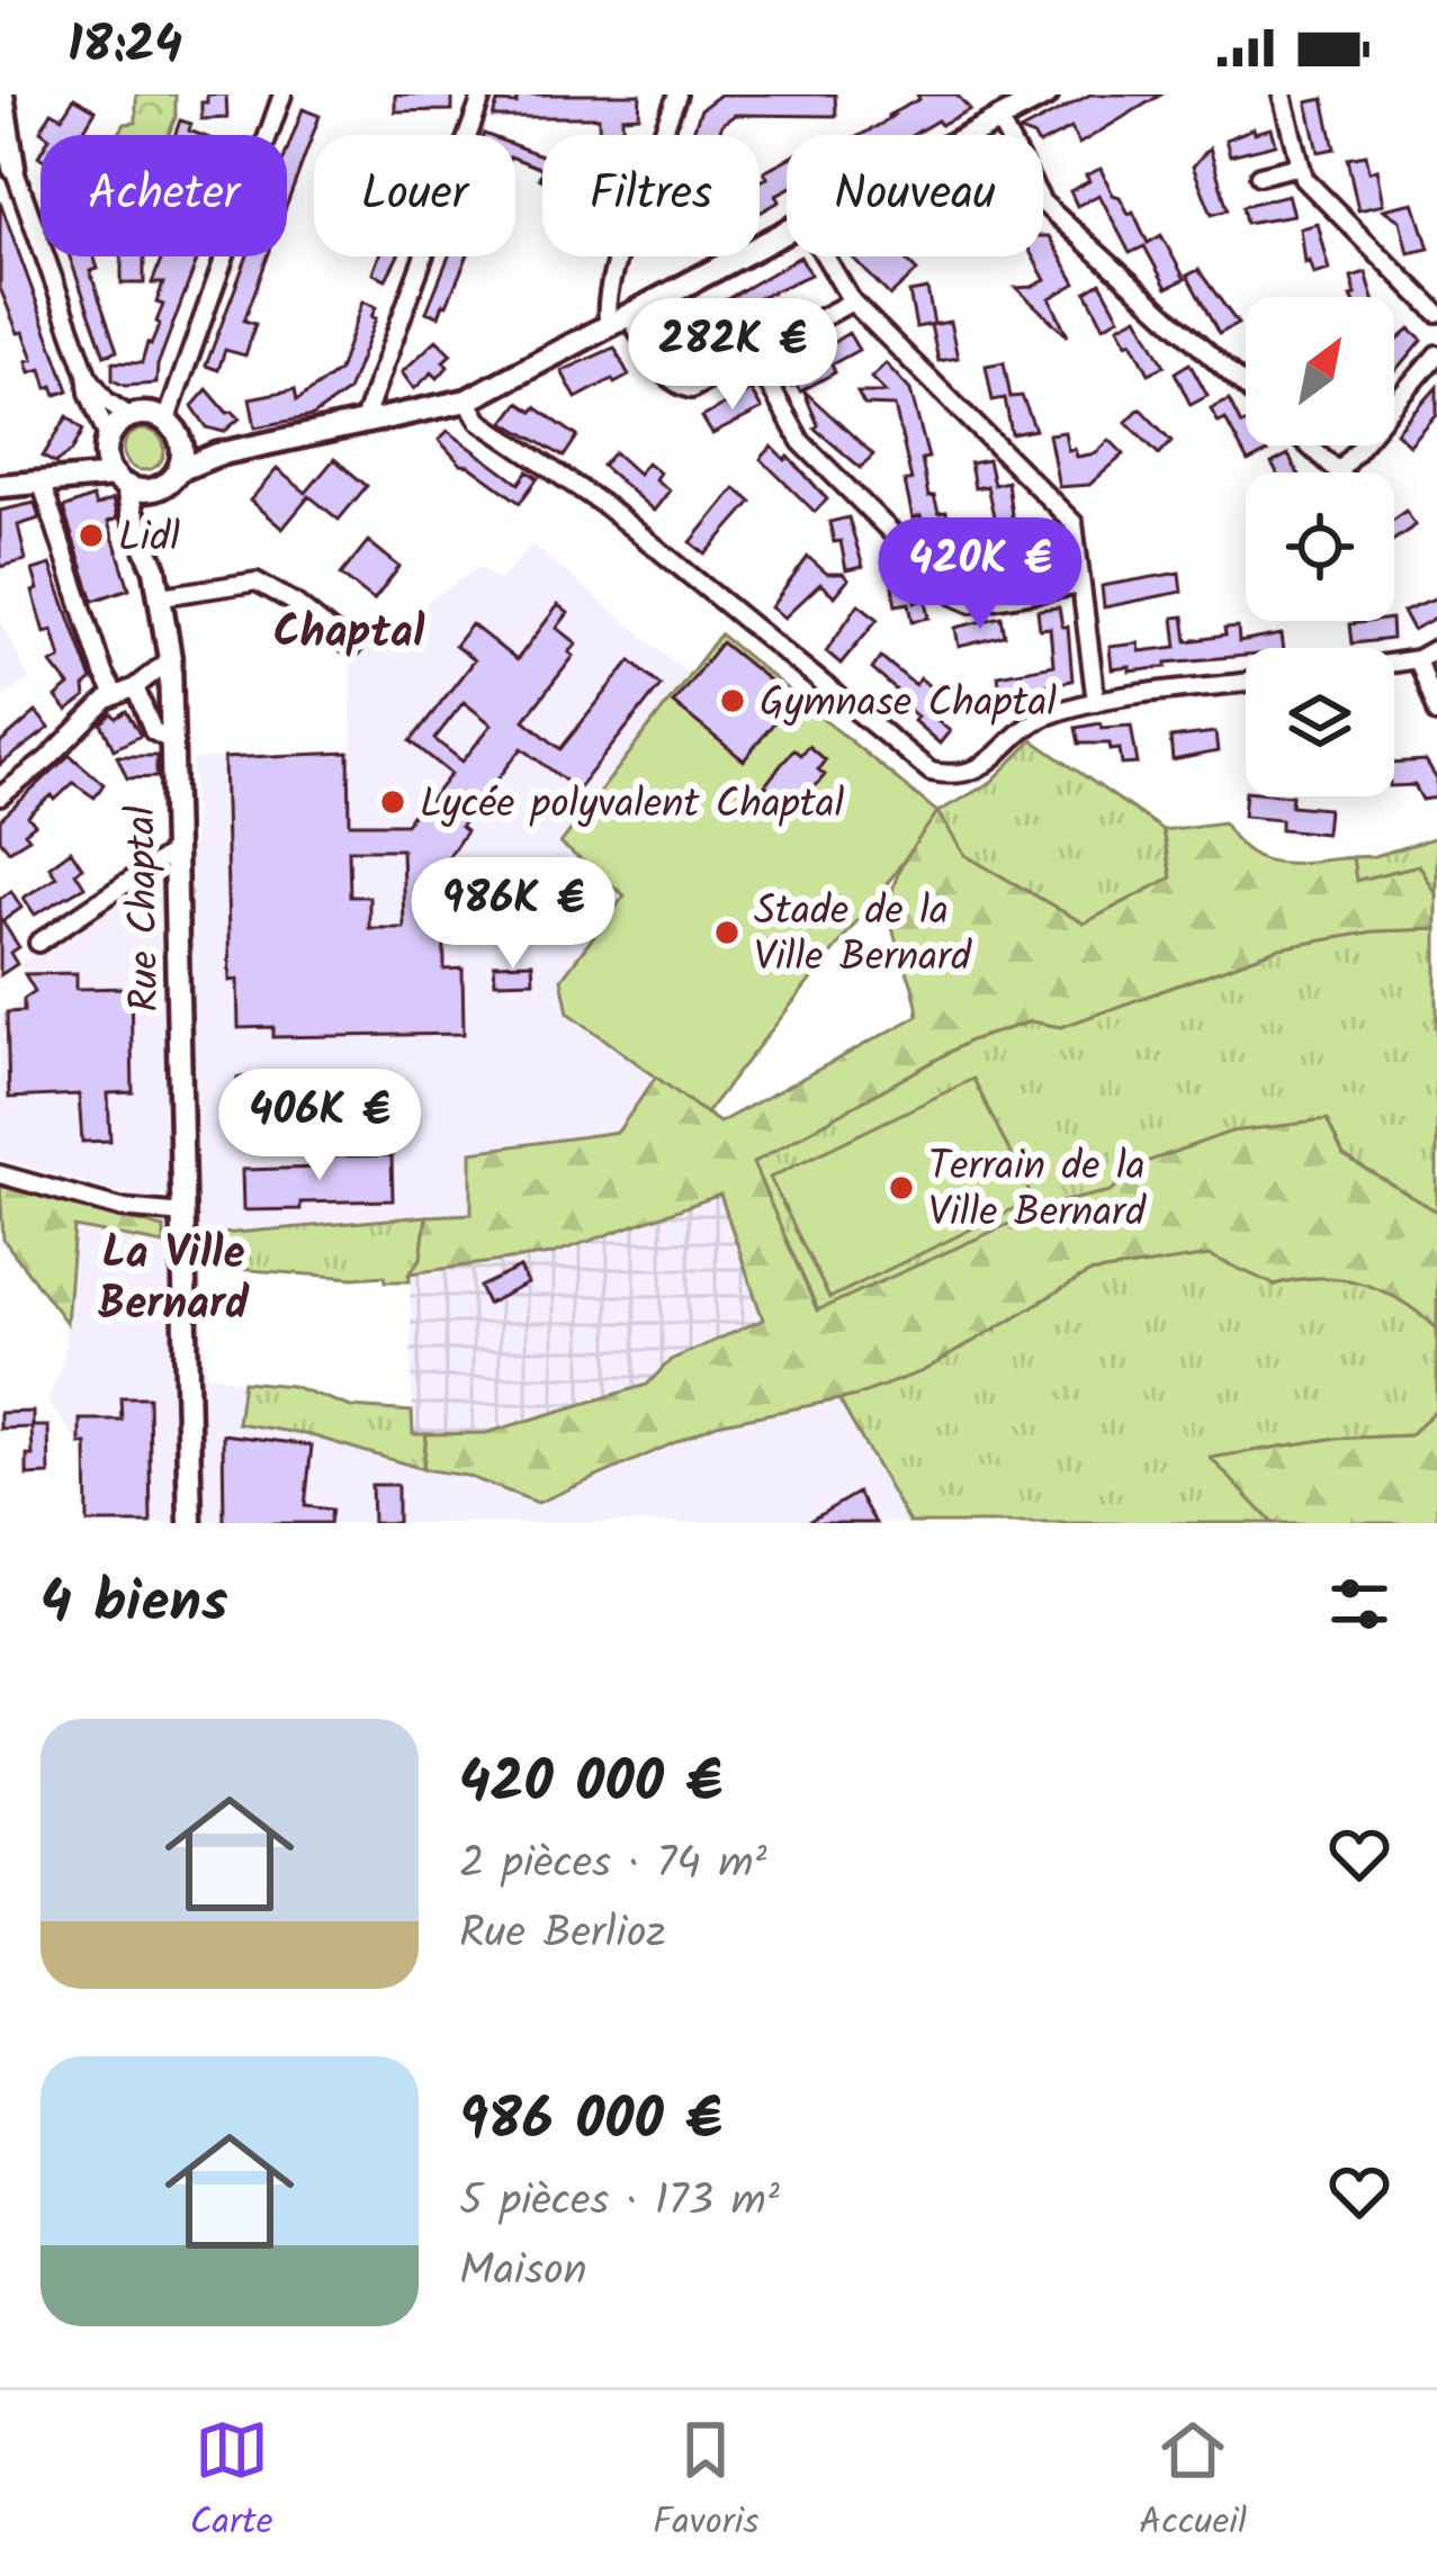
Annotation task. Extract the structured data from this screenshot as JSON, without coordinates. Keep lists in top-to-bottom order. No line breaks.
{"streets":{"main road":["Rue Chaptal"]},"districts":["Chaptal","La Ville Bernard"],"places":["Lidl","Gymnase Chaptal","Lycée polyvalent Chaptal","Stade de la Ville Bernard","Terrain de la Ville Bernard"],"north":"top right","page":{"status":"18:24","chip":["Acheter","Louer","Filtres","Nouveau"],"price":["282K €","420K €","986K €","406K €"],"heading":"4 biens","list":[{"name":"420 000 €","note":"2 pièces · 74 m² · Rue Berlioz"},{"name":"986 000 €","note":"5 pièces · 173 m² · Maison"}],"tabs":["Carte","Favoris","Accueil"]}}
